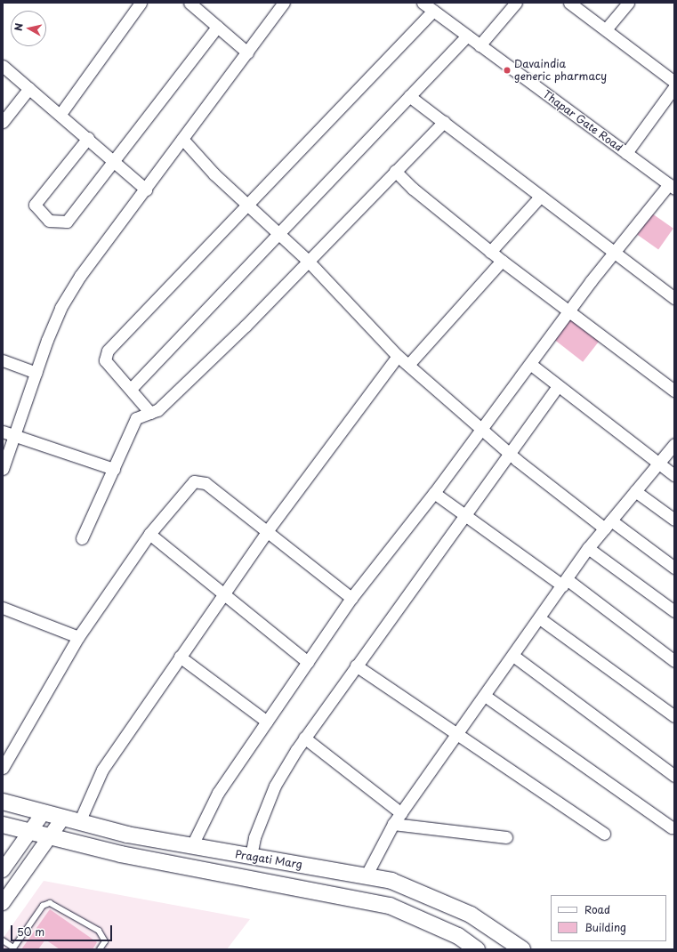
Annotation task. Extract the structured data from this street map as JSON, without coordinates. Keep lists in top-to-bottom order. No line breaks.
{"streets":{"main road":["Pragati Marg"],"street":["Thapar Gate Road"]},"places":["Davaindia generic pharmacy"],"legend":["Road","Building"],"scale_bar":"50 m","north":"left"}
